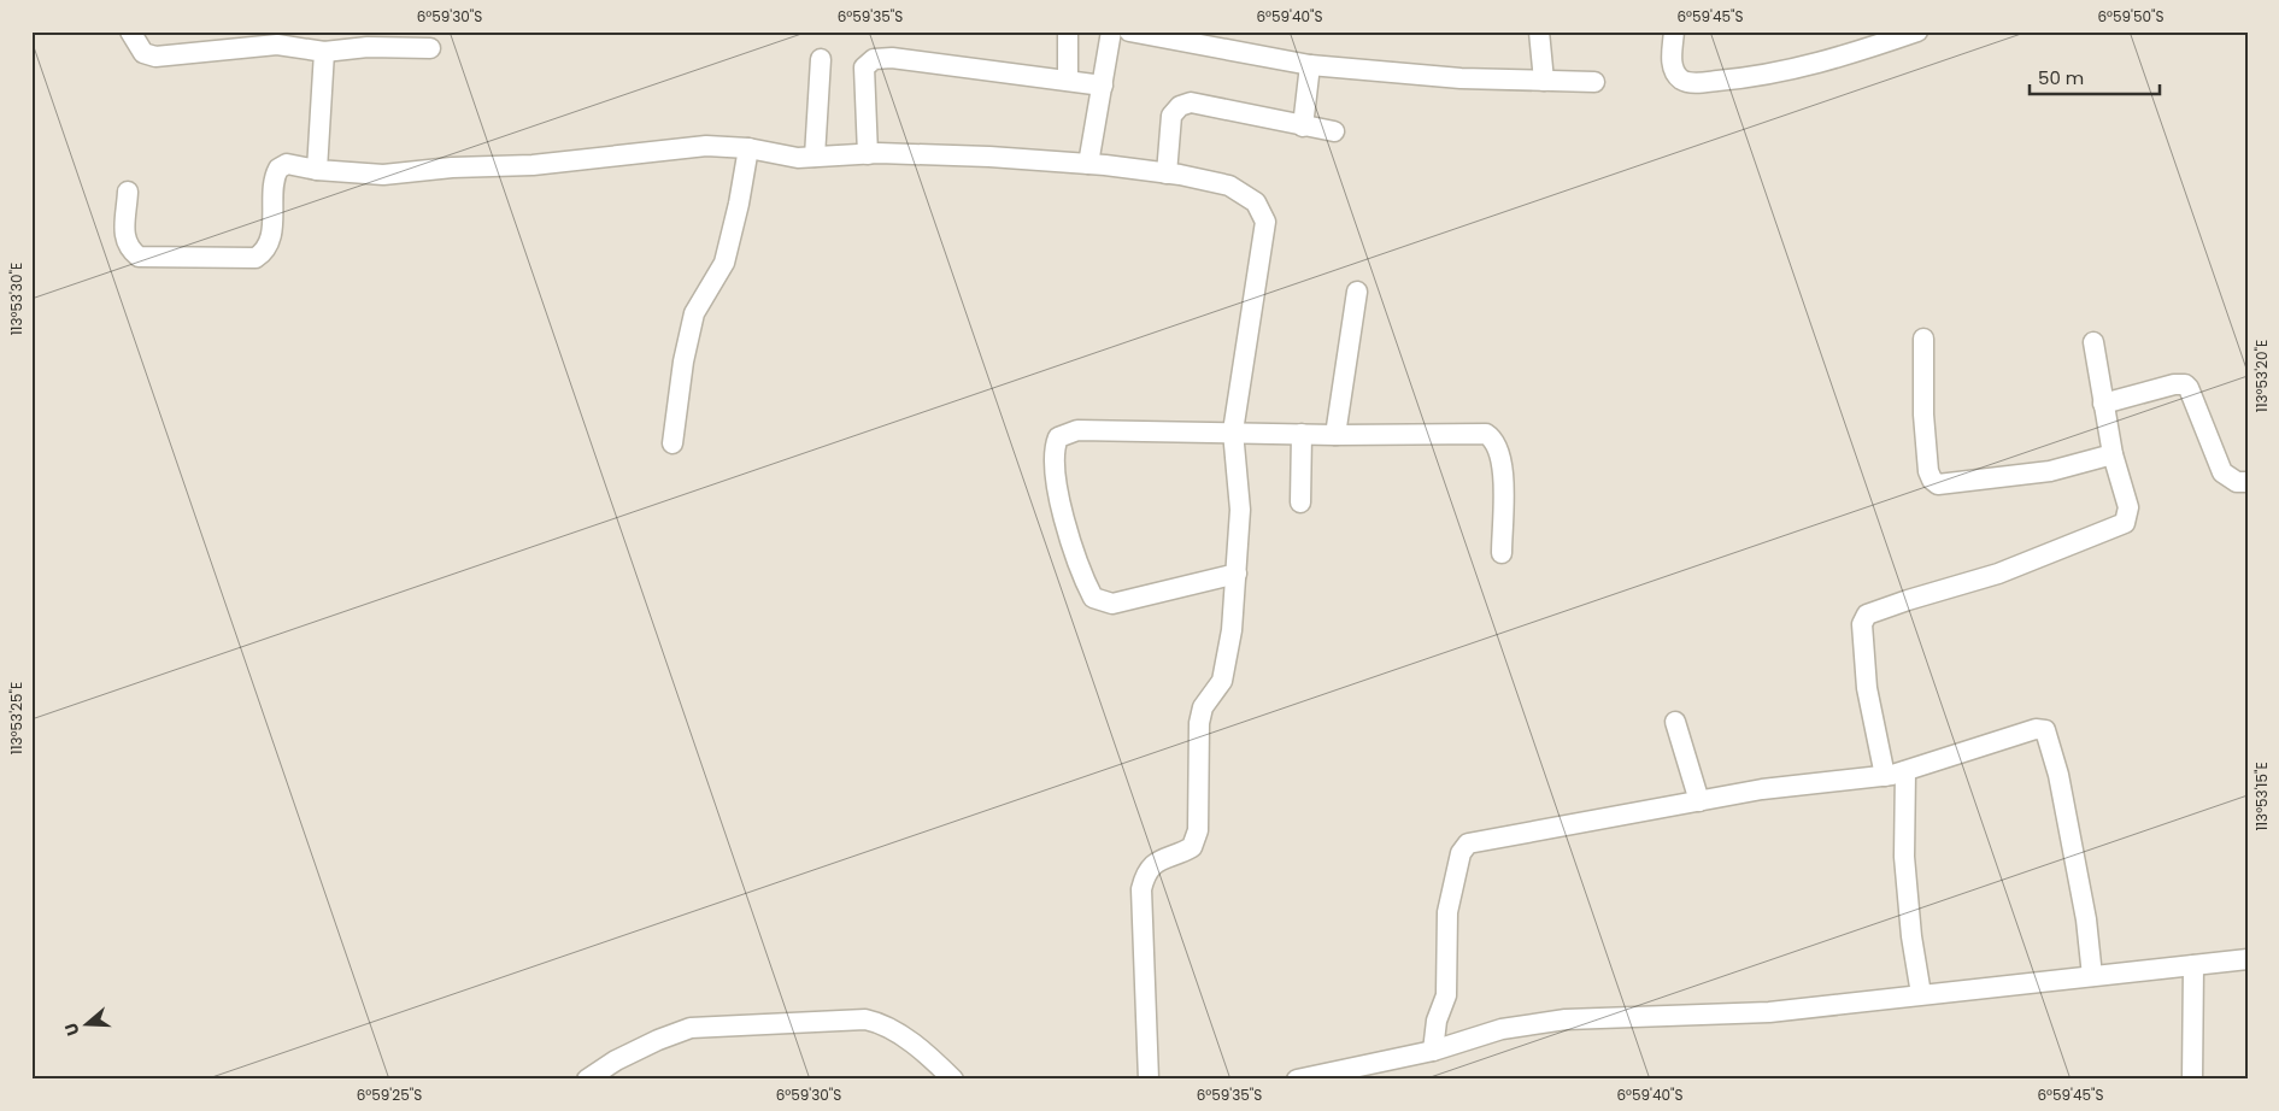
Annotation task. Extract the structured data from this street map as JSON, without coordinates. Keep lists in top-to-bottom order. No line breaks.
{"scale_bar":"50 m","north":"left","coordinates":["6°59'30\"S","6°59'35\"S","6°59'40\"S","6°59'45\"S","6°59'50\"S","113°53'30\"E","113°53'20\"E","113°53'25\"E","113°53'15\"E","6°59'25\"S"]}
